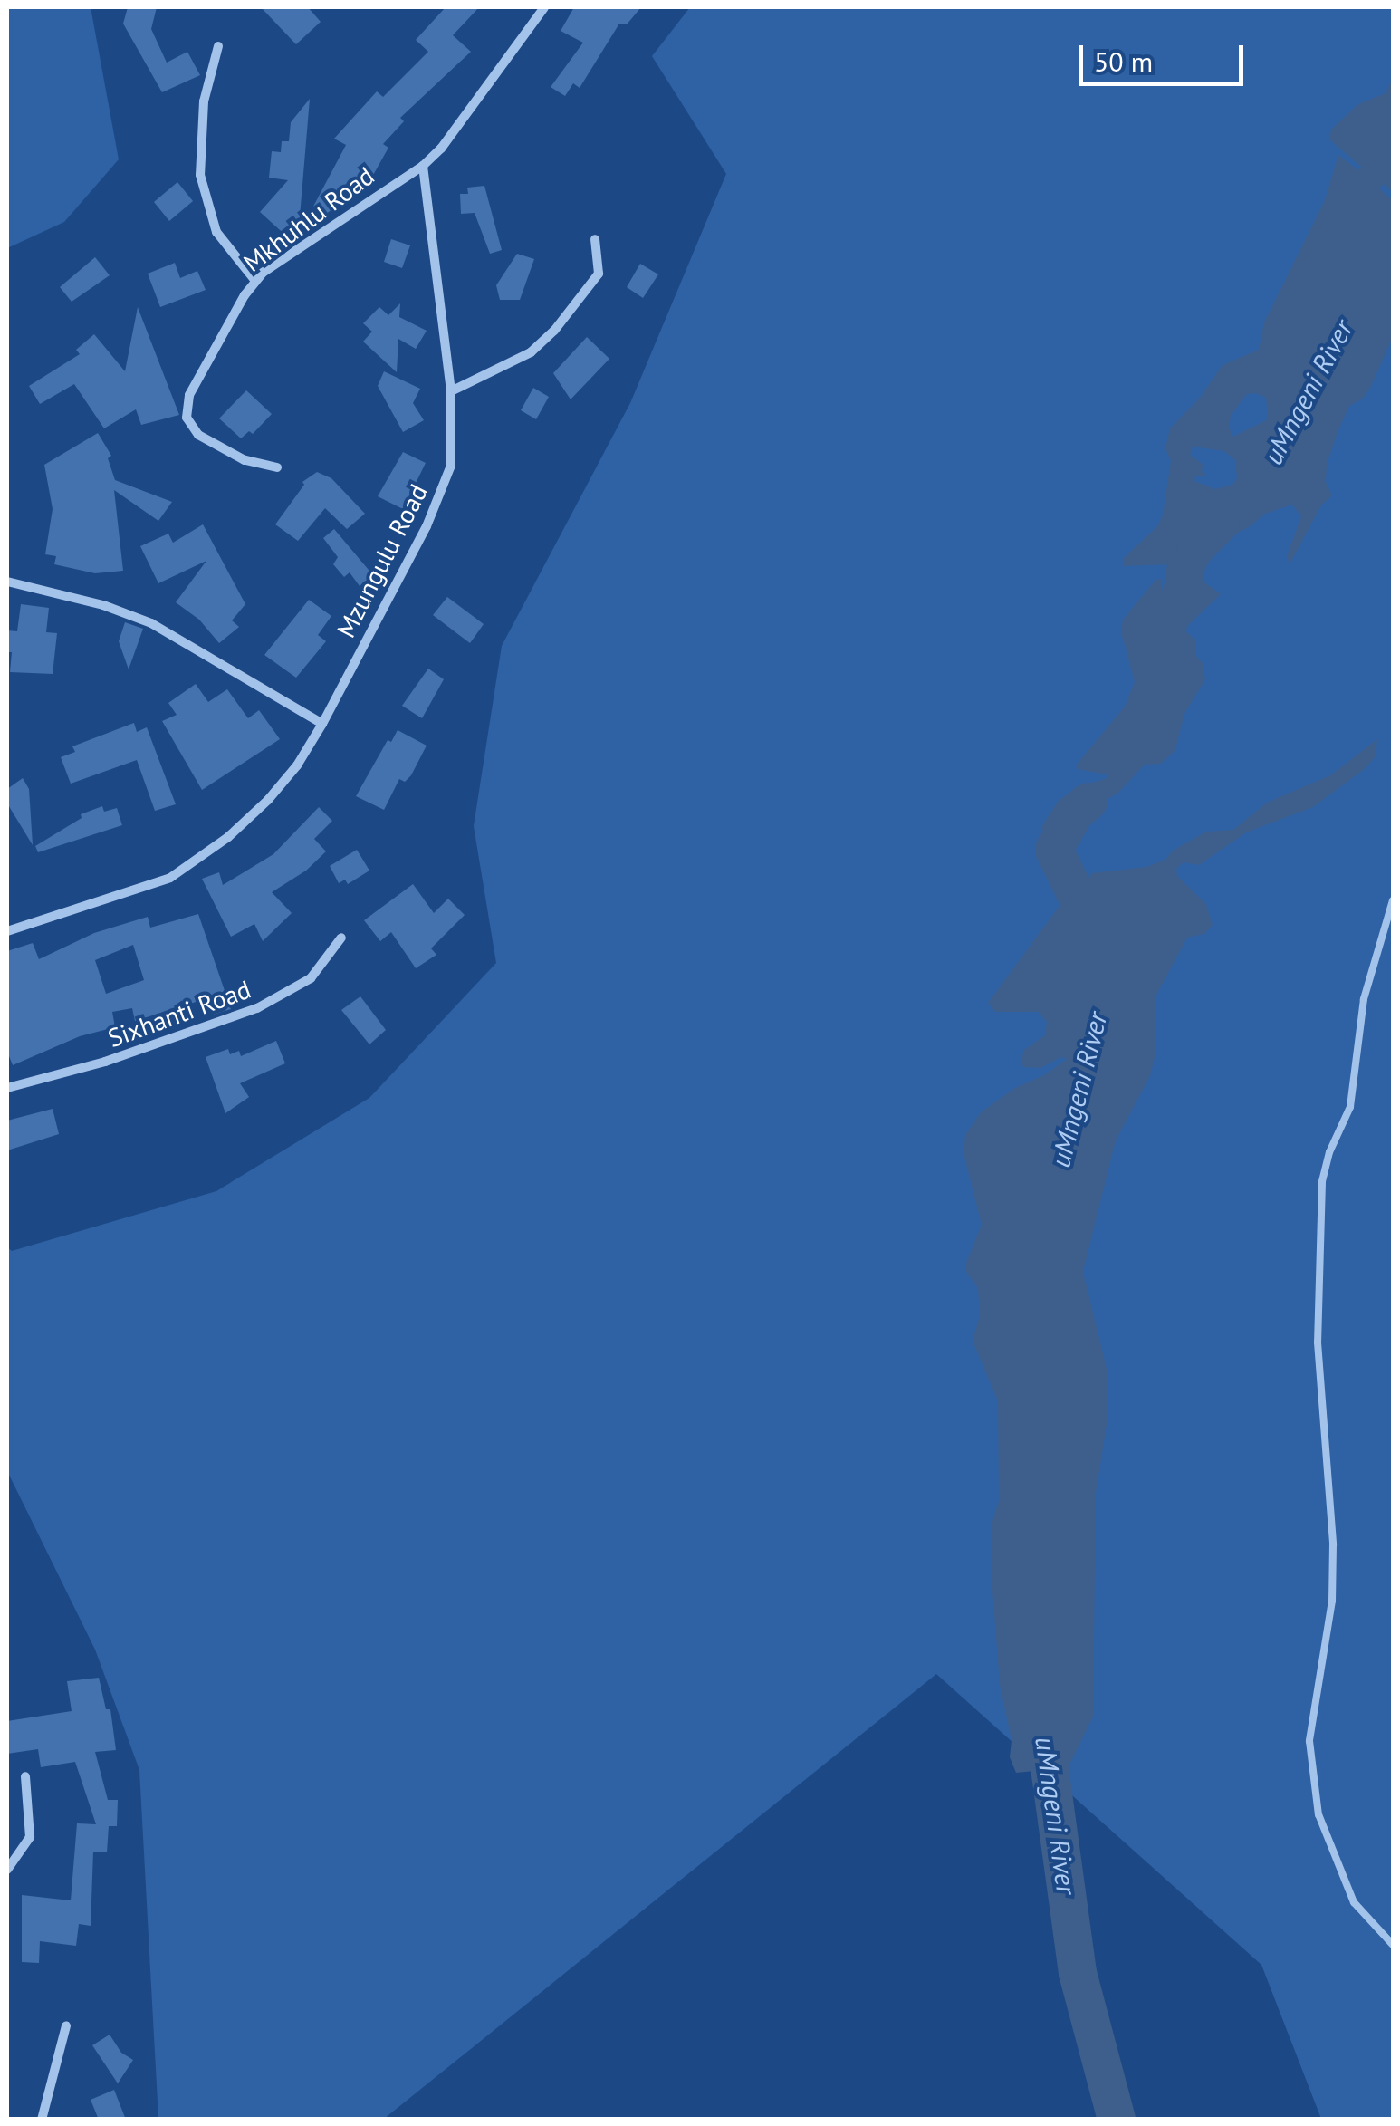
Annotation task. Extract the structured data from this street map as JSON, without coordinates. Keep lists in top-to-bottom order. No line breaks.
{"streets":{"street":["Mkhuhlu Road","Mzungulu Road","Sixhanti Road"]},"crossings":[["Mkhuhlu Road","Mzungulu Road"]],"water":["uMngeni River"],"scale_bar":"50 m"}
